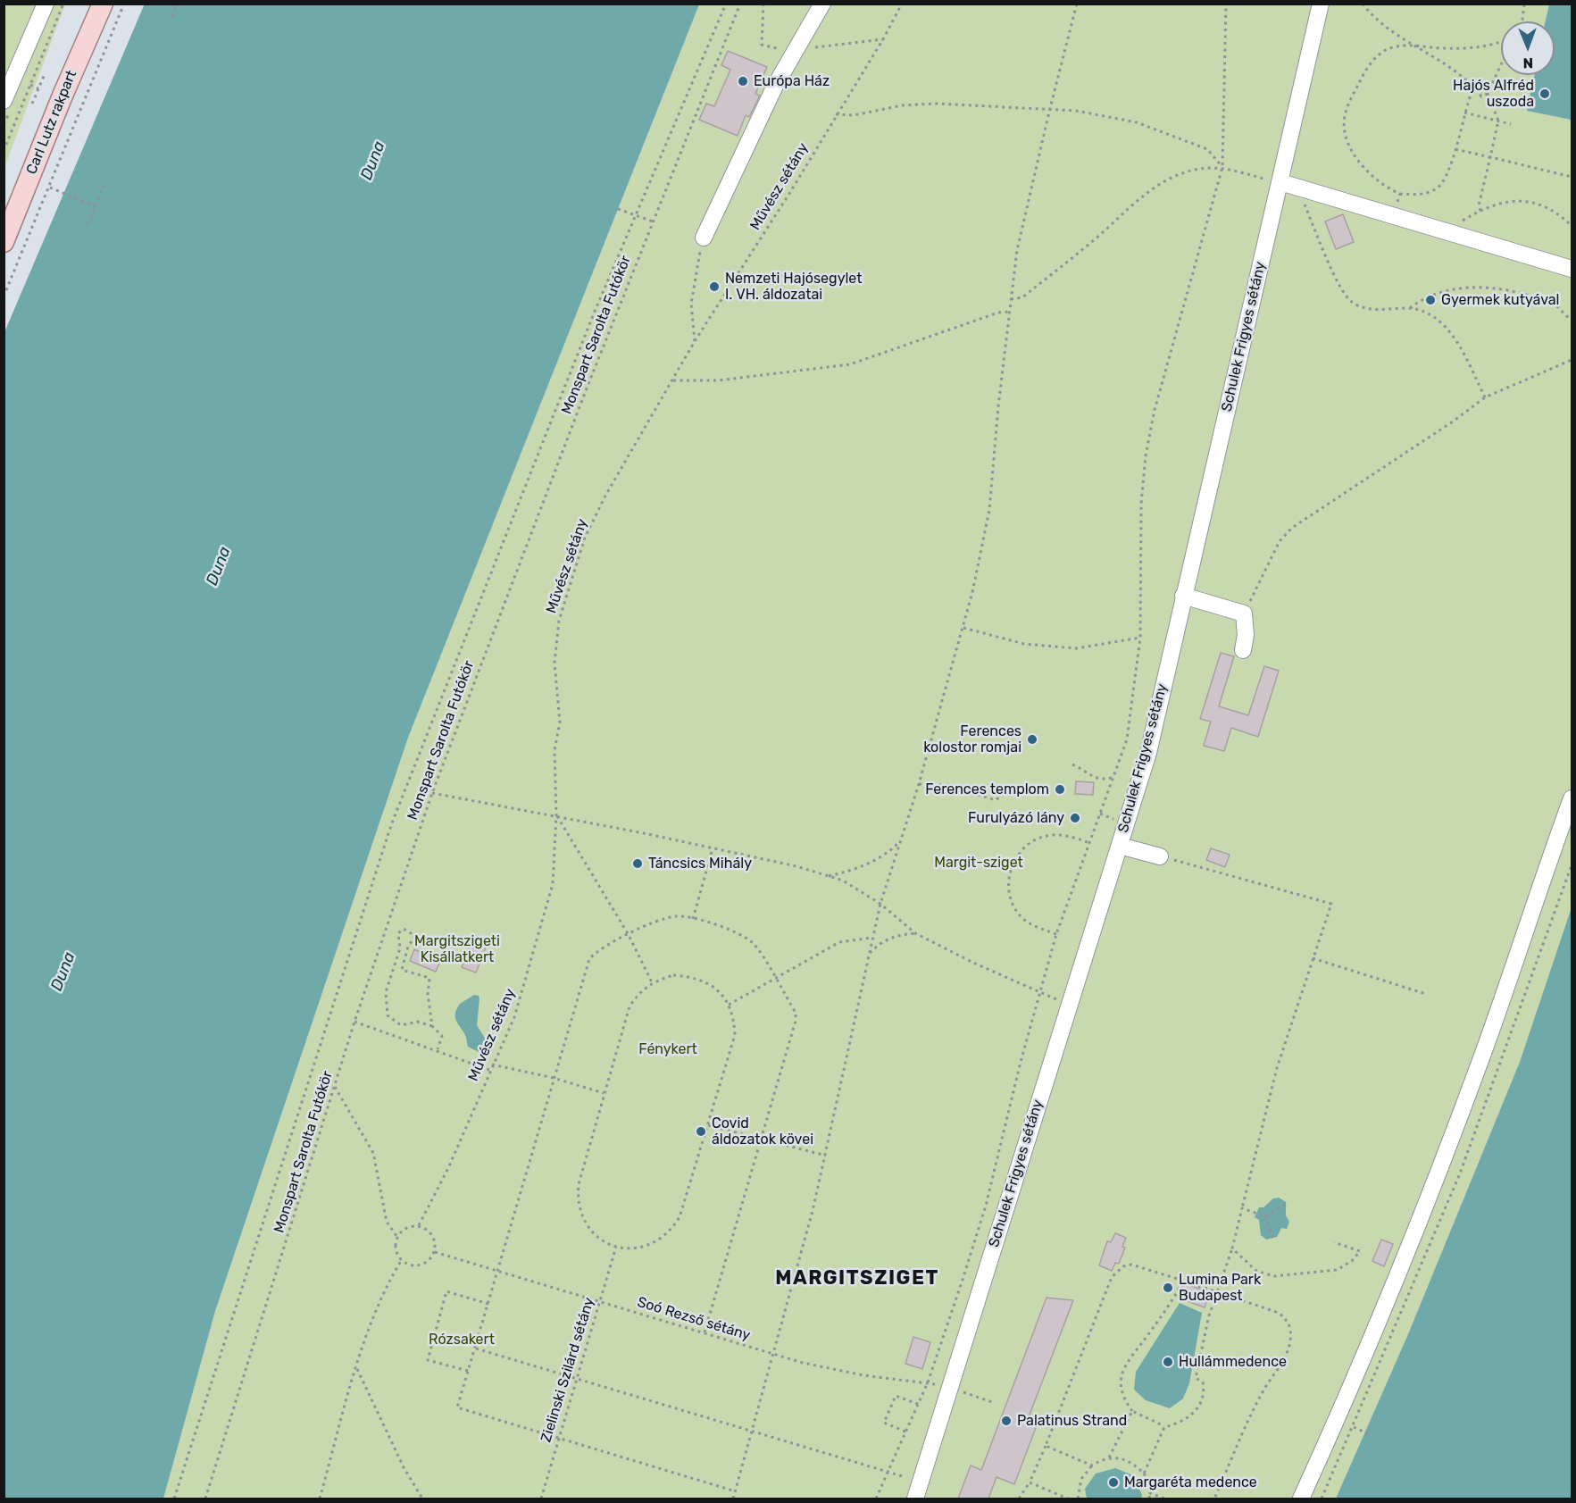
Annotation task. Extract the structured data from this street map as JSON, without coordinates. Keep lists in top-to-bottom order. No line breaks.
{"streets":{"main road":["Carl Lutz rakpart"],"street":["Schulek Frigyes sétány"],"path":["Művész sétány","Monspart Sarolta Futókör","Soó Rezső sétány","Zielinski Szilárd sétány"]},"crossings":[["Művész sétány","Soó Rezső sétány"],["Schulek Frigyes sétány","Soó Rezső sétány"],["Soó Rezső sétány","Zielinski Szilárd sétány"]],"districts":["MARGITSZIGET"],"water":["Duna"],"parks":["Margit-sziget","Margitszigeti Kisállatkert","Fénykert","Rózsakert"],"places":["Európa Ház","Hajós Alfréd uszoda","Nemzeti Hajósegylet I. VH. áldozatai","Gyermek kutyával","Ferences kolostor romjai","Ferences templom","Furulyázó lány","Táncsics Mihály","Covid áldozatok kövei","Lumina Park Budapest","Hullámmedence","Palatinus Strand","Margaréta medence"],"north":"bottom"}
